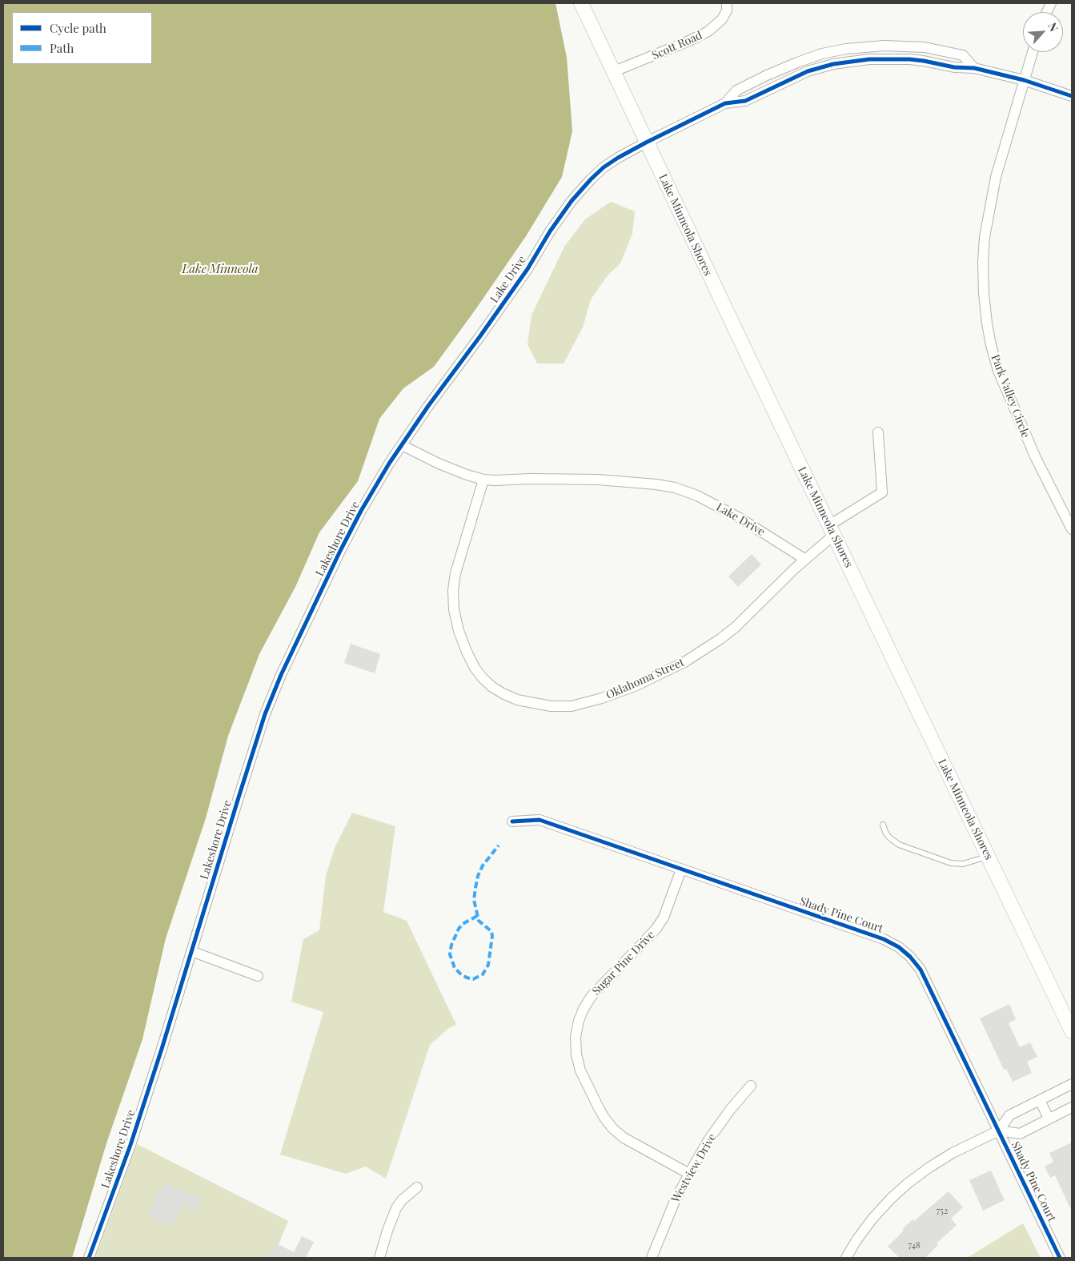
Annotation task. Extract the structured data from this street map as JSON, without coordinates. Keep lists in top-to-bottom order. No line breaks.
{"streets":{"main road":["Lake Minneola Shores"],"street":["Scott Road","Lake Drive","Park Valley Circle","Lakeshore Drive","Oklahoma Street","Shady Pine Court","Sugar Pine Drive","Westview Drive"]},"crossings":[["Scott Road","Lake Minneola Shores"],["Lake Minneola Shores","Lake Drive"],["Lake Minneola Shores","Oklahoma Street"],["Lake Drive","Lakeshore Drive"],["Lake Drive","Oklahoma Street"],["Shady Pine Court","Sugar Pine Drive"],["Sugar Pine Drive","Westview Drive"]],"water":["Lake Minneola"],"house_numbers":["752","748"],"legend":["Cycle path","Path"],"north":"top right"}
